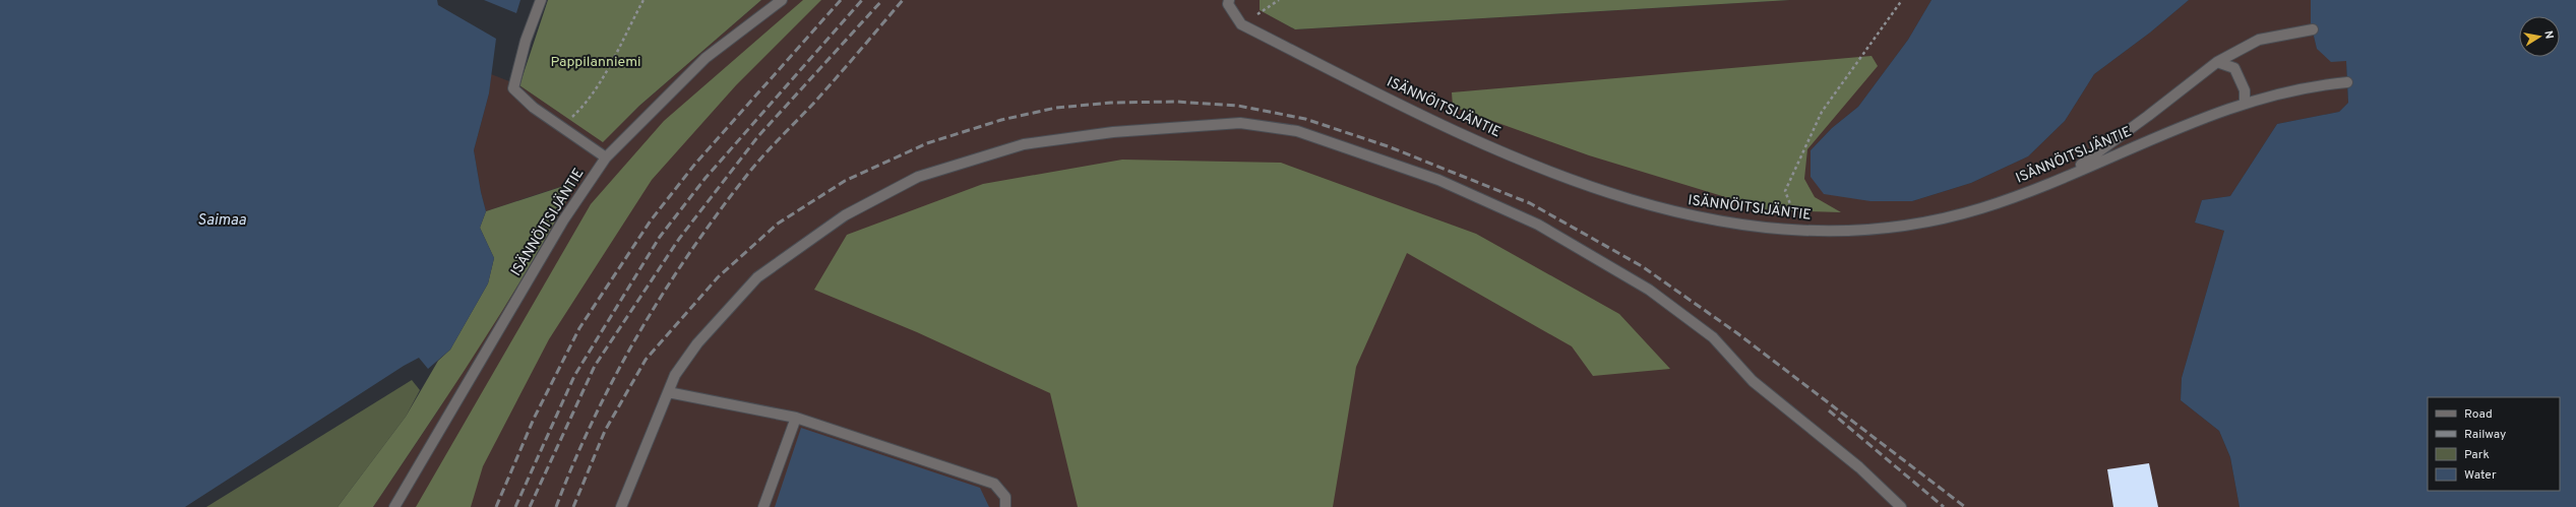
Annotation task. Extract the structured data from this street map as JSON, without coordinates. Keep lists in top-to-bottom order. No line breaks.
{"streets":{"street":["ISÄNNÖITSIJÄNTIE"]},"water":["Saimaa"],"parks":["Pappilanniemi"],"legend":["Road","Railway","Park","Water"],"north":"right"}
